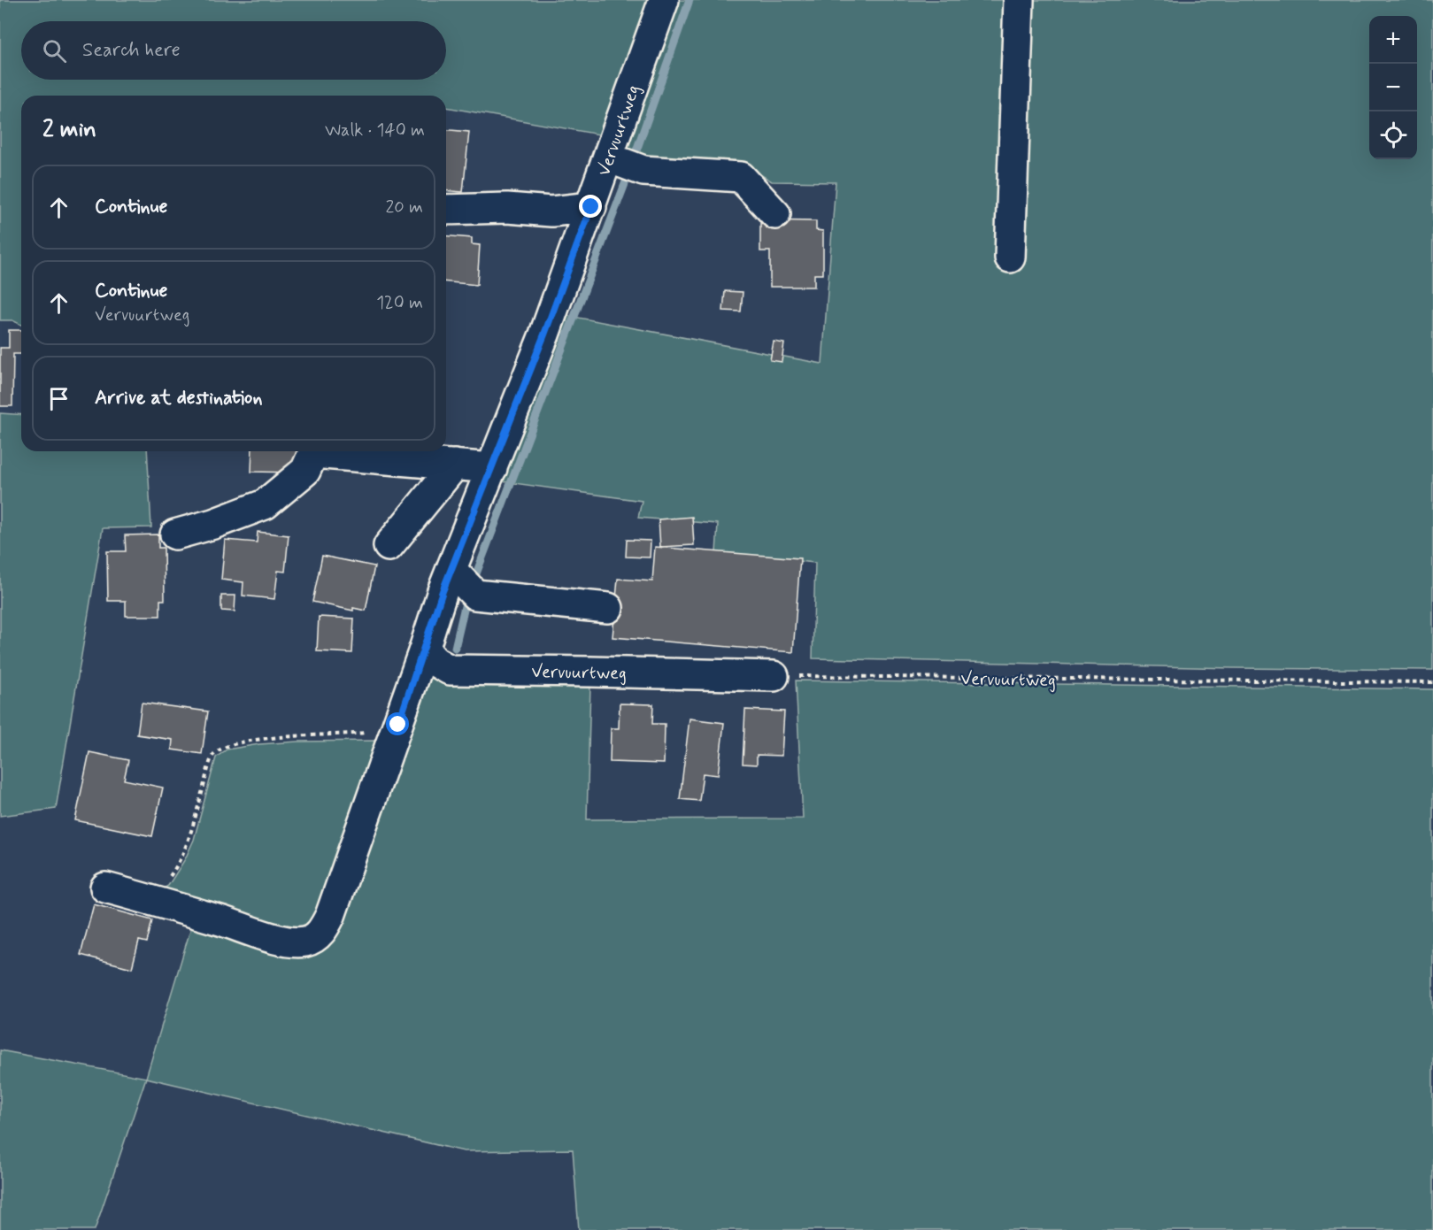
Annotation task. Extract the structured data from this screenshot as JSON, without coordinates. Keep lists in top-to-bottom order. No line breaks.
{"streets":{"street":["Vervuurtweg"]},"page":{"map_buttons":["+","−"],"search":"Search here","heading":["2 min","Walk · 140 m"],"list":[["Continue","20 m"],["Continue","Vervuurtweg","120 m"],"Arrive at destination"]}}
